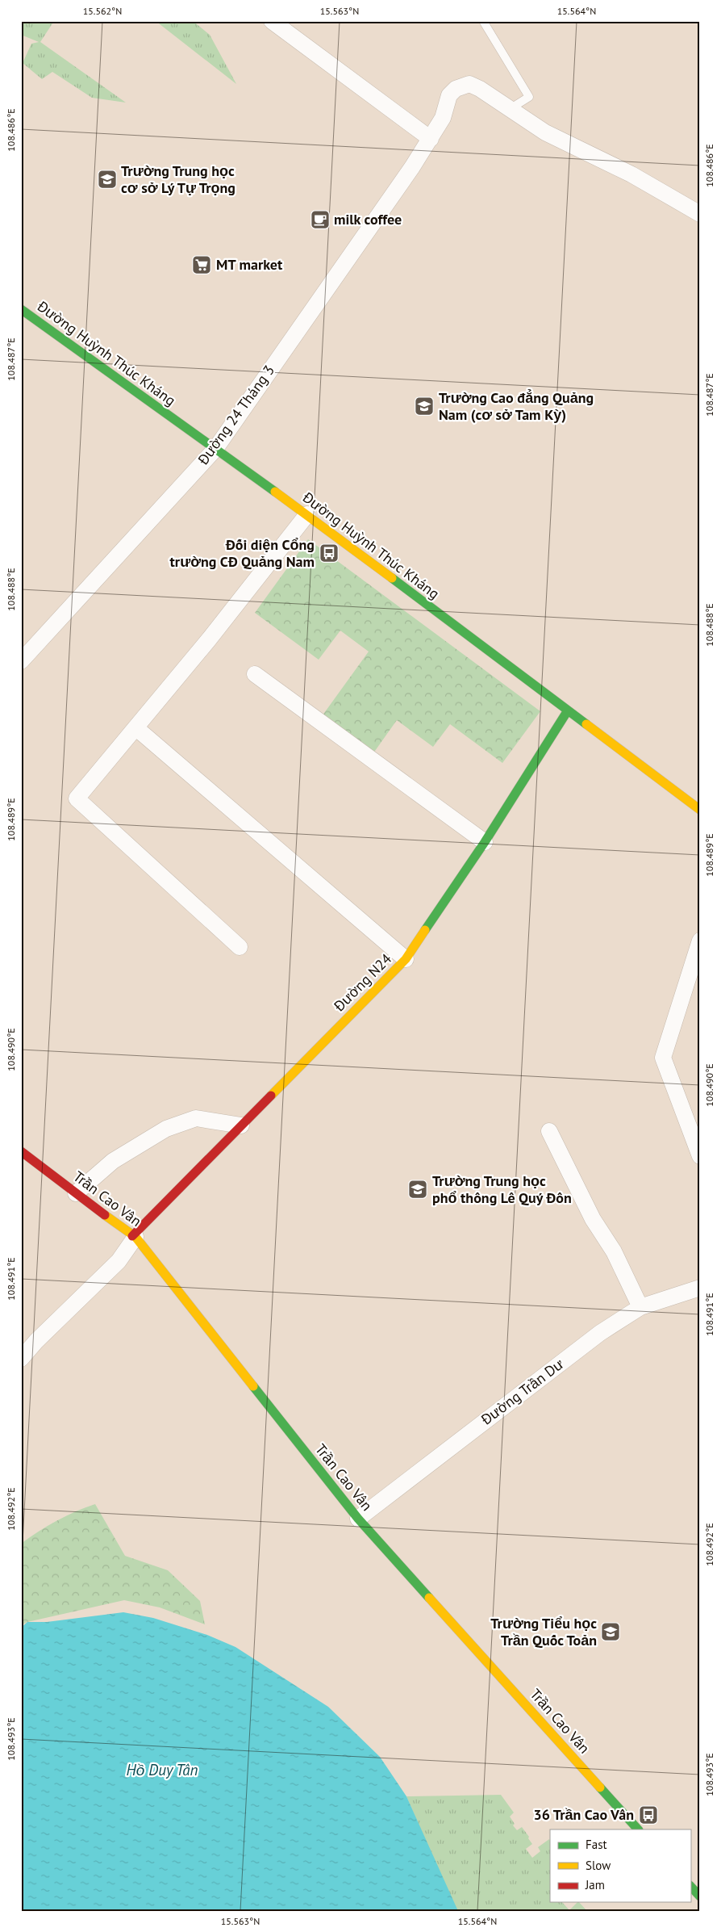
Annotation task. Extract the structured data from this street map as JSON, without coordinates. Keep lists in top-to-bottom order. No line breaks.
{"streets":{"street":["Đường Huỳnh Thúc Kháng","Đường 24 Tháng 3","Đường N24","Trần Cao Vân","Đường Trần Dư"]},"crossings":[["Đường Huỳnh Thúc Kháng","Đường 24 Tháng 3"],["Đường Huỳnh Thúc Kháng","Đường N24"],["Đường N24","Trần Cao Vân"],["Trần Cao Vân","Đường Trần Dư"]],"water":["Hồ Duy Tân"],"places":{"school or university":["Trường Trung học cơ sở Lý Tự Trọng","Trường Cao đẳng Quảng Nam (cơ sở Tam Kỳ)","Trường Trung học phổ thông Lê Quý Đôn","Trường Tiểu học Trần Quốc Toản"],"cafe":["milk coffee"],"supermarket":["MT market"],"bus stop":["Đối diện Cổng trường CĐ Quảng Nam","36 Trần Cao Vân"]},"legend":["Fast","Slow","Jam"],"coordinates":["15.562°N","15.563°N","15.564°N","108.486°E","108.487°E","108.488°E","108.489°E","108.490°E","108.491°E","108.492°E","108.493°E"]}
